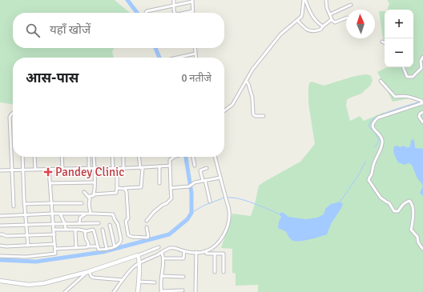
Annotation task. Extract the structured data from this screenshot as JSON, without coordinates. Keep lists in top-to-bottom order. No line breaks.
{"places":{"health":["Pandey Clinic"]},"north":"top","page":{"map_buttons":["+","−"],"search":"यहाँ खोजें","heading":["आस-पास","0 नतीजे"]}}
